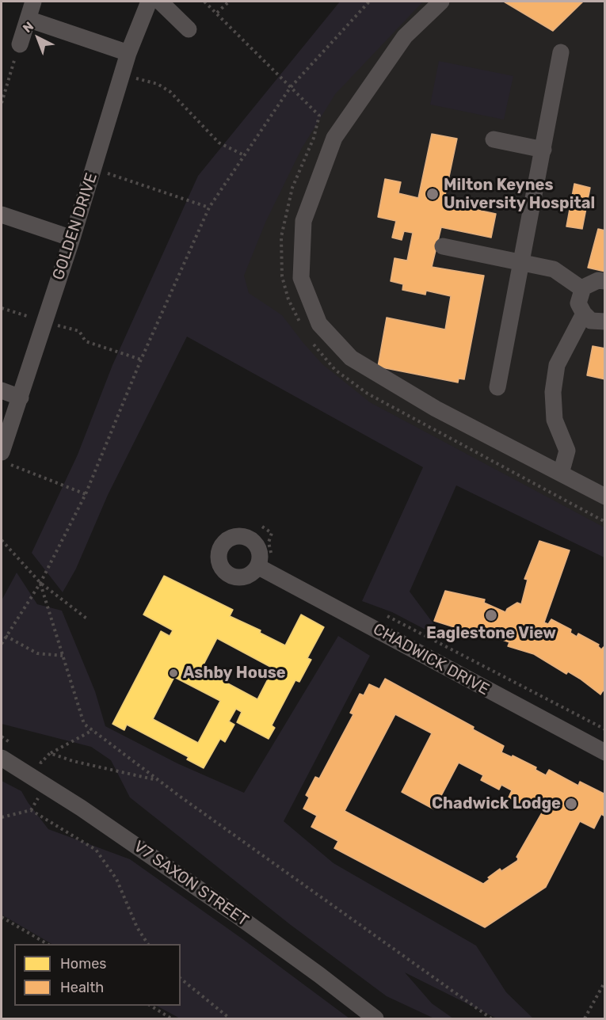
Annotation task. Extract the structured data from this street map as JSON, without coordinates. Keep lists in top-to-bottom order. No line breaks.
{"streets":{"street":["GOLDEN DRIVE","CHADWICK DRIVE","V7 SAXON STREET"]},"places":["Milton Keynes University Hospital","Eaglestone View","Ashby House","Chadwick Lodge"],"legend":["Homes","Health"],"north":"top left"}
